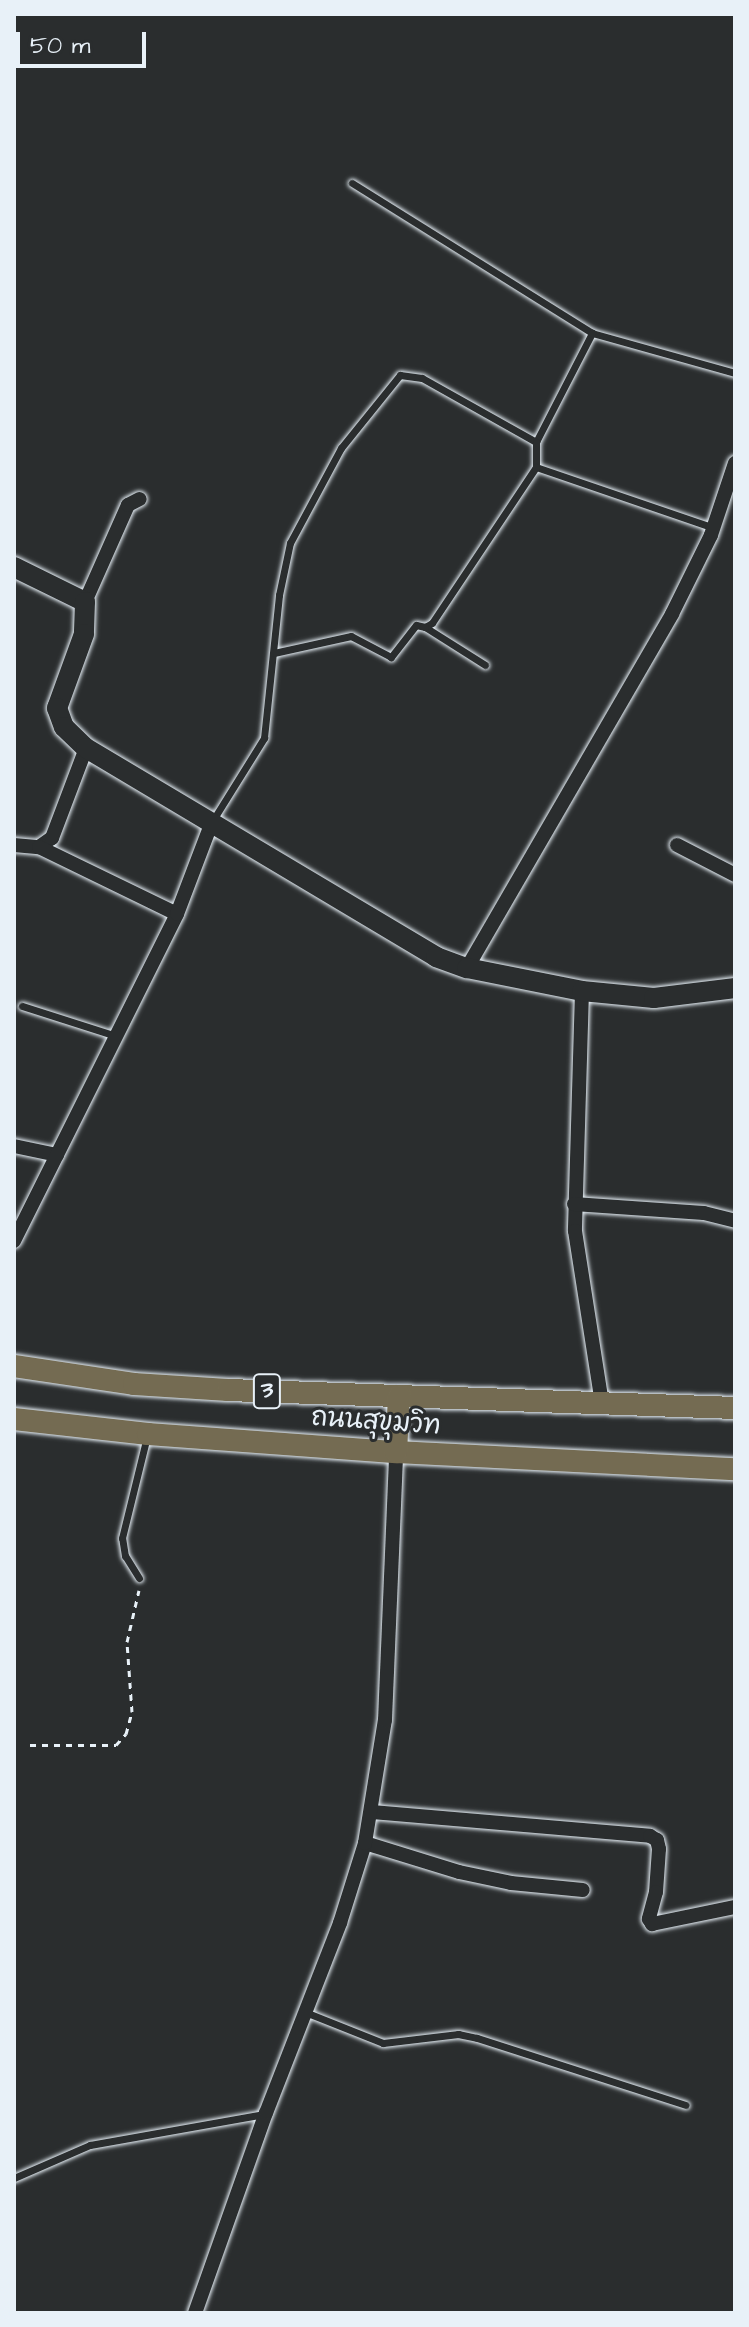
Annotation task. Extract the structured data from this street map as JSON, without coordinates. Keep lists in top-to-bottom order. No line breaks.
{"streets":{"main road":["3","ถนนสุขุมวิท"]},"scale_bar":"50 m"}
